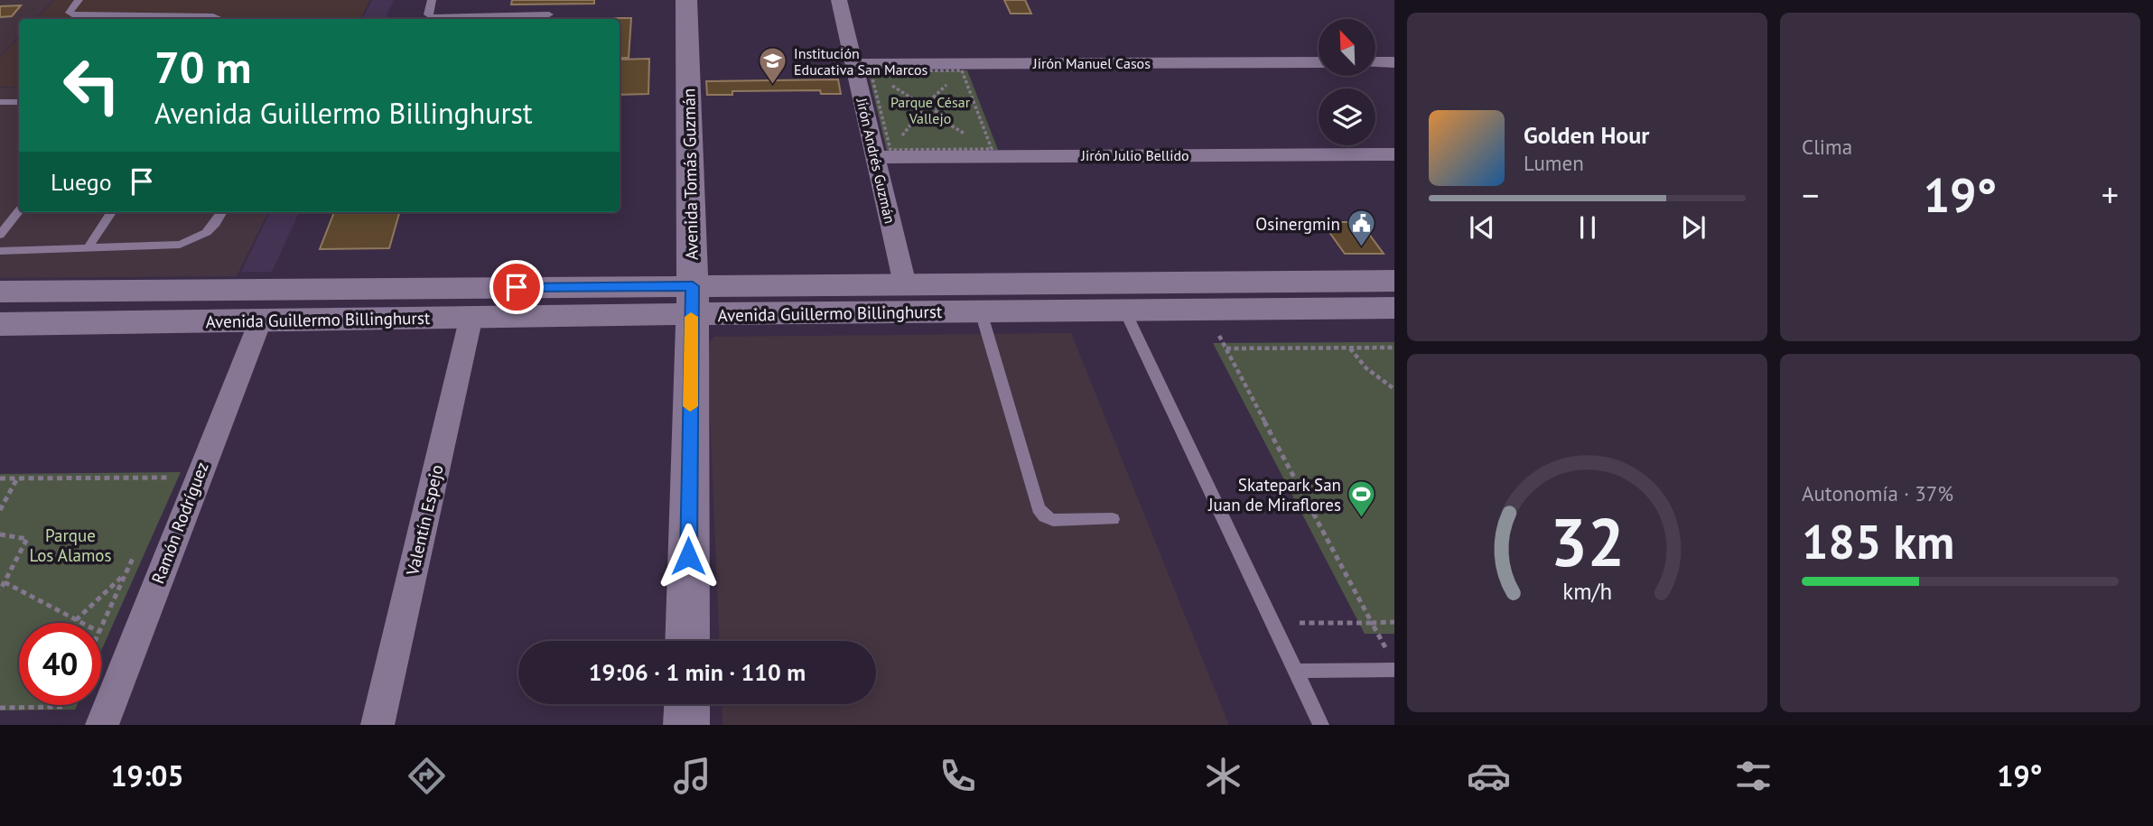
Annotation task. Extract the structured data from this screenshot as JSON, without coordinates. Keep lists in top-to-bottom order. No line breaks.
{"streets":{"main road":["Avenida Tomás Guzmán","Avenida Guillermo Billinghurst"],"street":["Jirón Manuel Casos","Jirón Julio Bellido","Jirón Andrés Guzmán","Valentín Espejo","Ramón Rodríguez"]},"crossings":[["Jirón Manuel Casos","Jirón Andrés Guzmán"],["Jirón Julio Bellido","Jirón Andrés Guzmán"],["Jirón Andrés Guzmán","Avenida Guillermo Billinghurst"],["Avenida Tomás Guzmán","Avenida Guillermo Billinghurst"],["Avenida Guillermo Billinghurst","Valentín Espejo"],["Avenida Guillermo Billinghurst","Ramón Rodríguez"]],"parks":["Parque César Vallejo","Parque Los Alamos"],"places":{"school or university":["Institución Educativa San Marcos"],"public building":["Osinergmin"],"sports":["Skatepark San Juan de Miraflores"]},"north":"top left","page":{"tile":["Clima",["Autonomía · 37%","185 km"]],"turn":["70 m","Avenida Guillermo Billinghurst"],"song":["Golden Hour","Lumen"],"then":"Luego","heat":["−","19°","+"],"limit":"40","trip":"19:06 · 1 min · 110 m","tabs":["19:05","19°"],"gauge":["32","km/h"]}}
